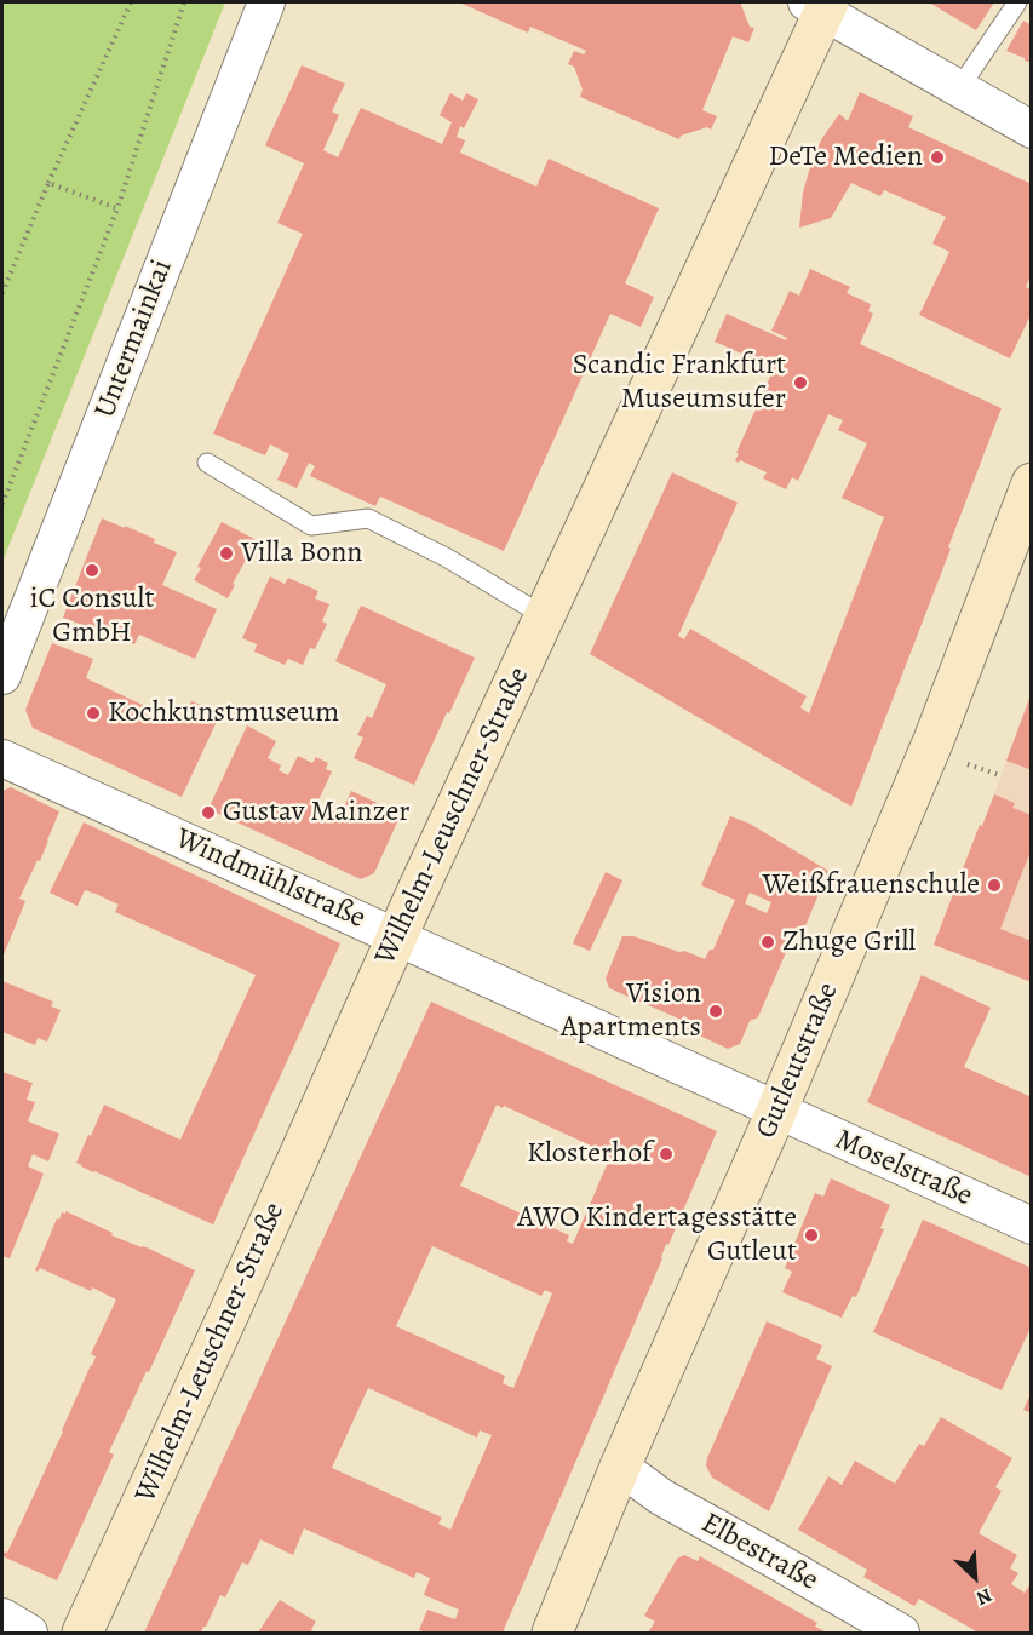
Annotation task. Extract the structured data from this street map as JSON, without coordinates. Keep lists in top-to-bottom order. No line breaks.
{"streets":{"main road":["Wilhelm-Leuschner-Straße","Gutleutstraße"],"street":["Untermainkai","Windmühlstraße","Moselstraße","Elbestraße"]},"crossings":[["Wilhelm-Leuschner-Straße","Windmühlstraße"],["Windmühlstraße","Gutleutstraße"],["Windmühlstraße","Moselstraße"],["Gutleutstraße","Moselstraße"],["Gutleutstraße","Elbestraße"]],"places":["DeTe Medien","Scandic Frankfurt Museumsufer","Villa Bonn","iC Consult GmbH","Kochkunstmuseum","Gustav Mainzer","Weißfrauenschule","Zhuge Grill","Vision Apartments","Klosterhof","AWO Kindertagesstätte Gutleut"],"north":"bottom right"}
